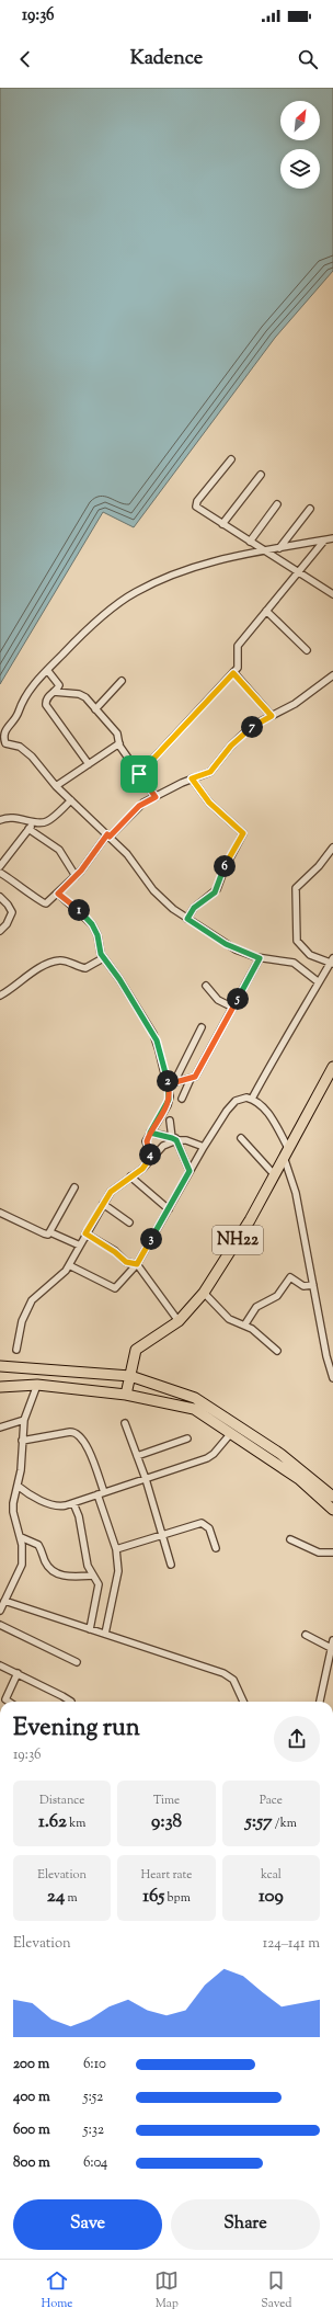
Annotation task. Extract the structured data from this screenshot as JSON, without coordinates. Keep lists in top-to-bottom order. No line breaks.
{"streets":{"main road":["NH22"]},"north":"top right","page":{"status":"19:36","header":"Kadence","pins":["7","6","1","5","2","4","3"],"heading":["Evening run","19:36"],"stats":[["Distance","1.62 km"],["Time","9:38"],["Pace","5:57 /km"],["Elevation","24 m"],["Heart rate","165 bpm"],["kcal","109"]],"chart":["Elevation","124–141 m"],"list":[{"name":"200 m","note":"6:10"},{"name":"400 m","note":"5:52"},{"name":"600 m","note":"5:32"},{"name":"800 m","note":"6:04"}],"buttons":["Save","Share"],"tabs":["Home","Map","Saved"]}}
